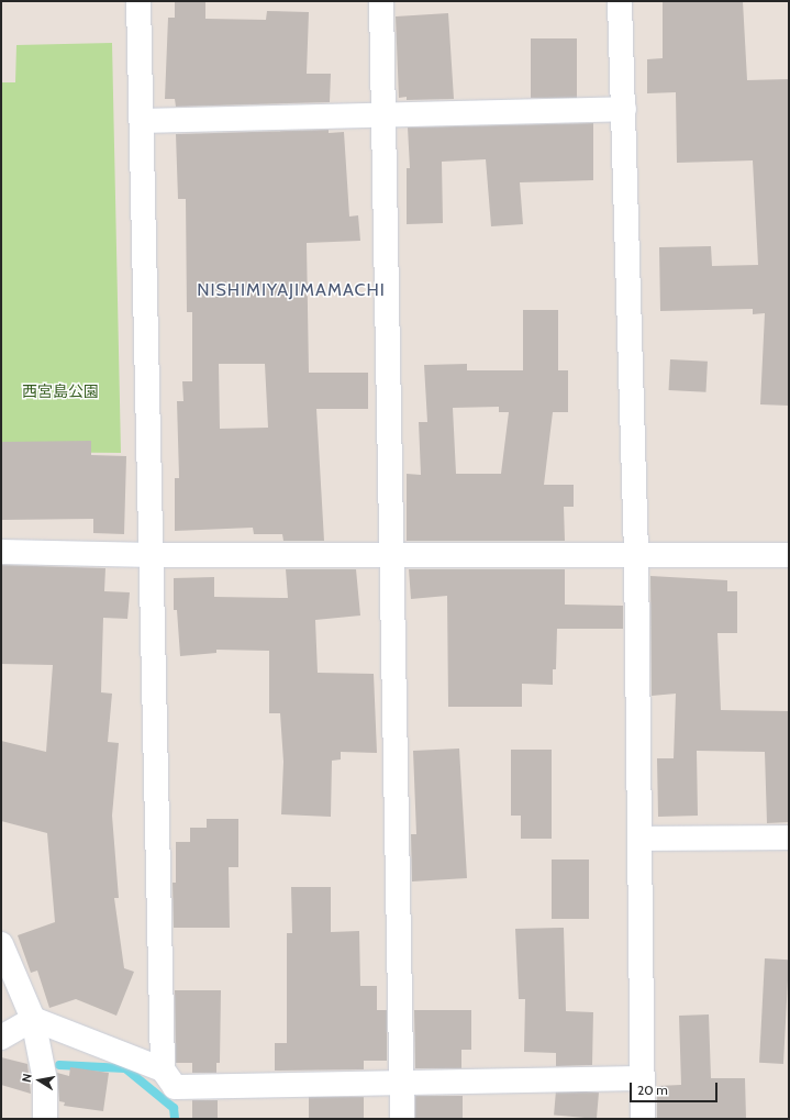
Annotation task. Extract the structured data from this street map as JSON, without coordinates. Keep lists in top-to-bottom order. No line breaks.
{"districts":["NISHIMIYAJIMAMACHI"],"parks":["西宮島公園"],"scale_bar":"20 m","north":"left"}
